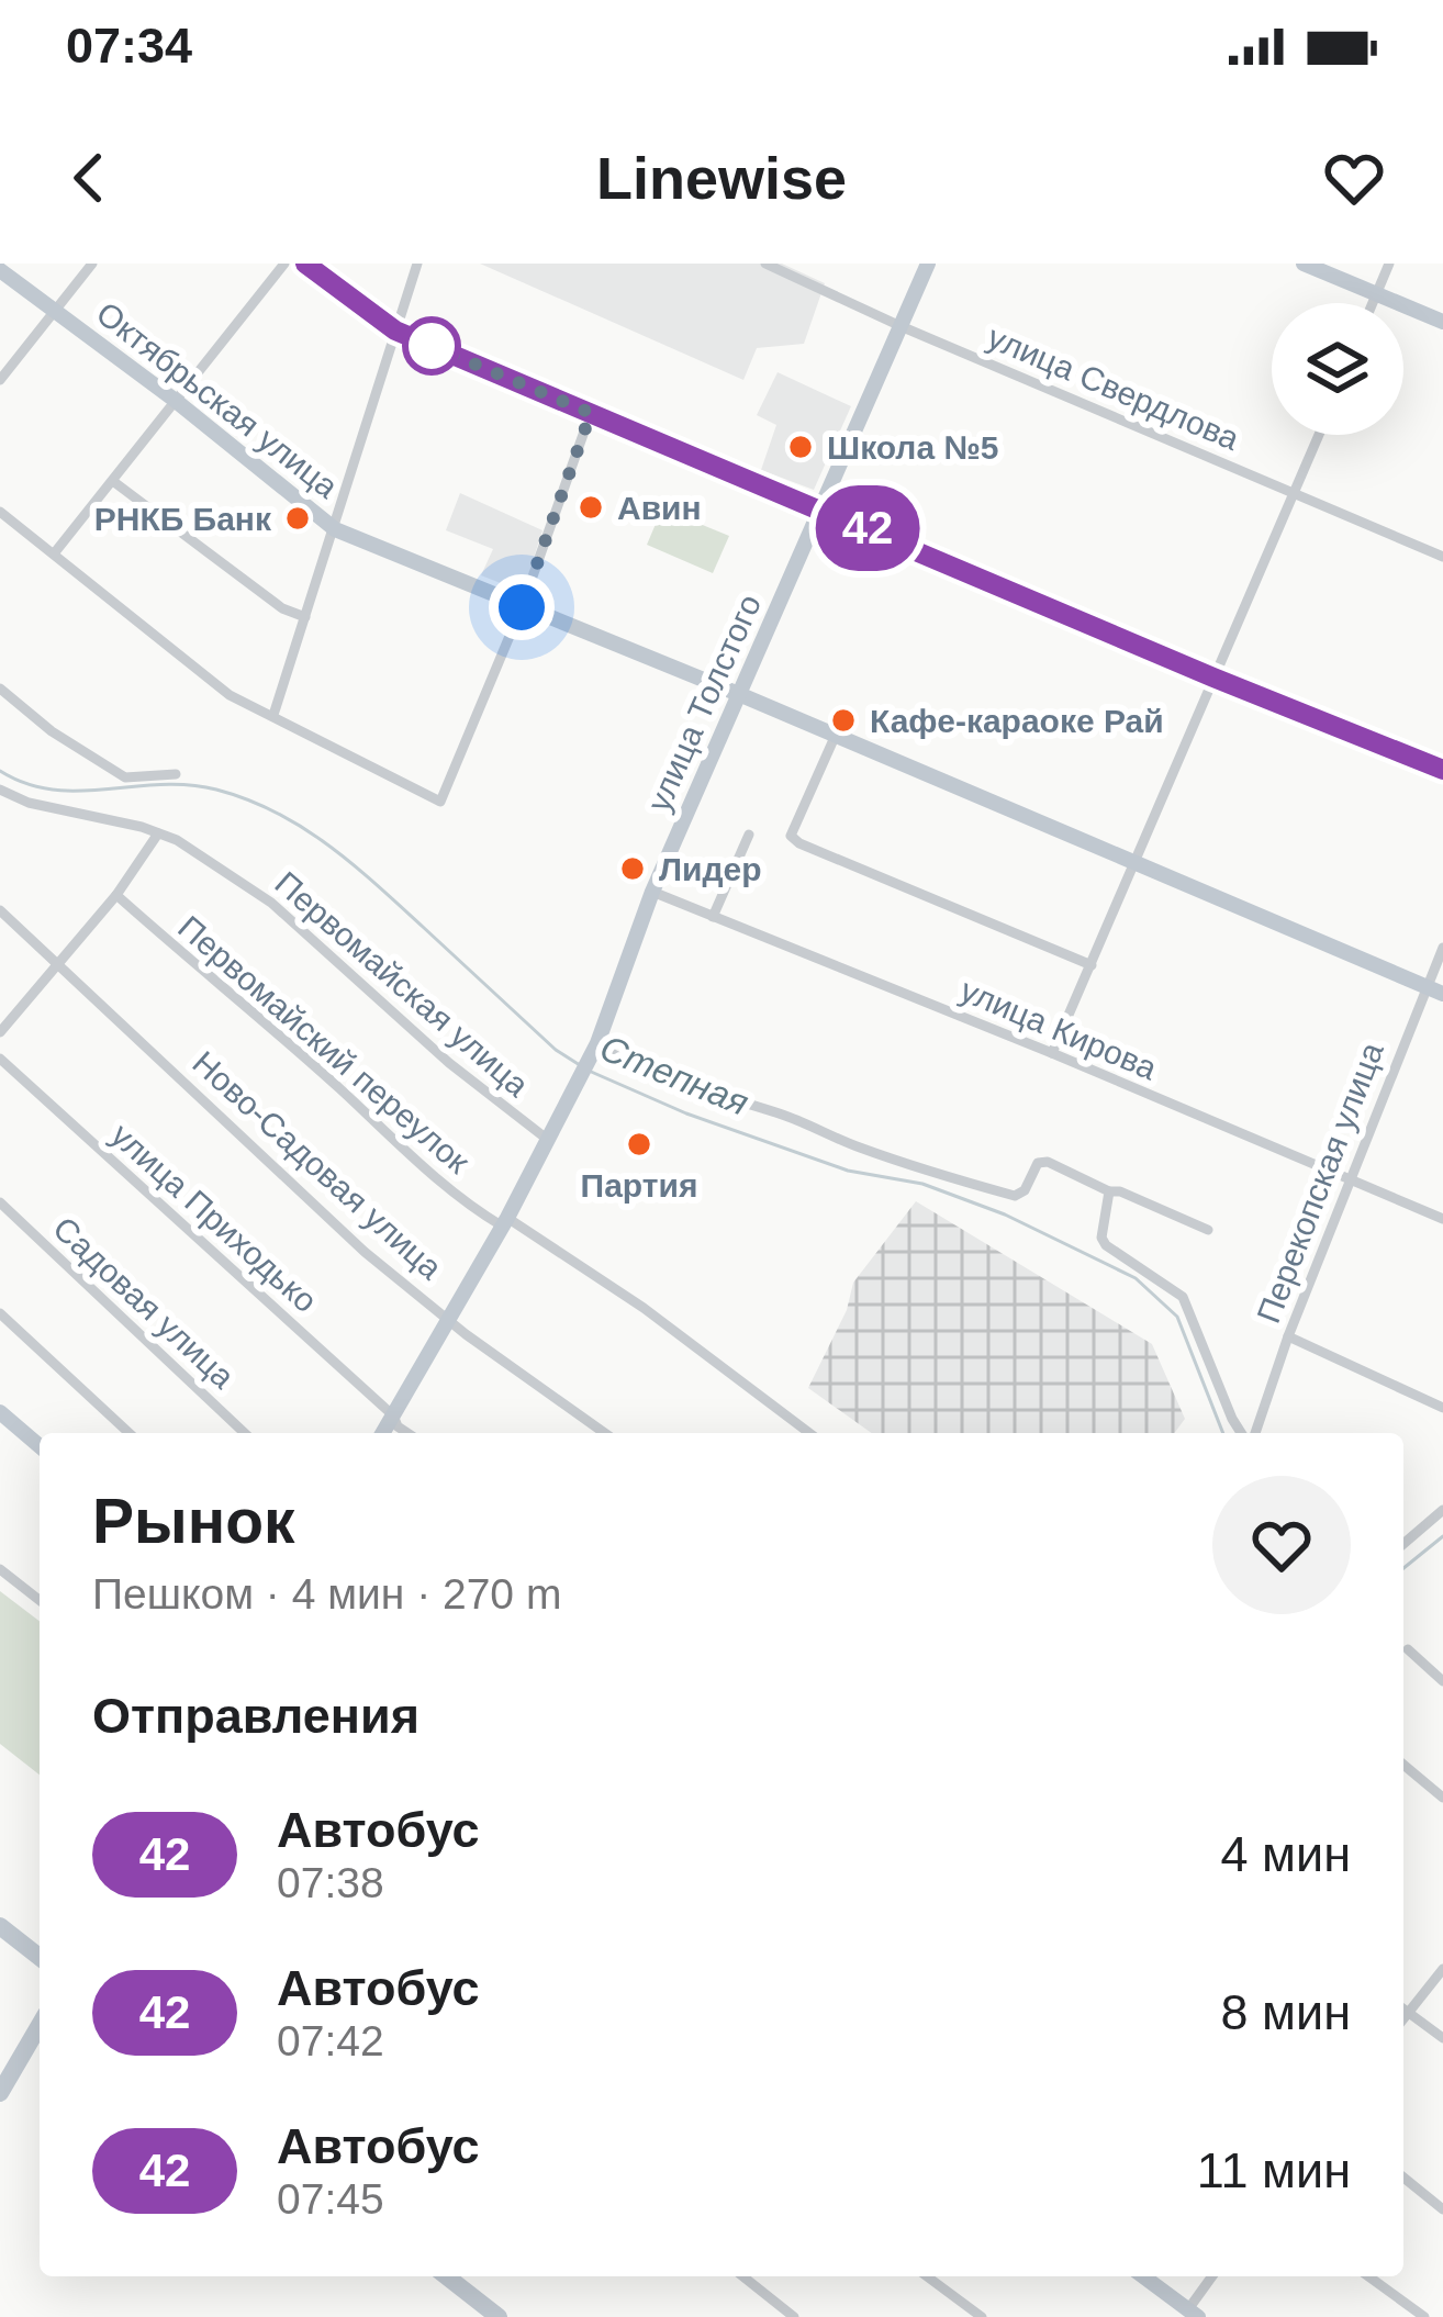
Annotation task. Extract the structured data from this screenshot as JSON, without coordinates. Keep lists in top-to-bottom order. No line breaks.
{"streets":{"main road":["Октябрьская улица","улица Толстого"],"street":["улица Свердлова","Первомайская улица","улица Кирова","Первомайский переулок","Ново-Садовая улица","Перекопская улица","улица Приходько","Садовая улица"]},"crossings":[["улица Свердлова","улица Толстого"],["Октябрьская улица","улица Толстого"],["Октябрьская улица","Перекопская улица"],["улица Толстого","Первомайская улица"],["улица Толстого","улица Кирова"],["улица Толстого","Первомайский переулок"],["улица Толстого","Ново-Садовая улица"],["улица Толстого","улица Приходько"],["улица Кирова","Перекопская улица"]],"water":["Степная"],"places":["Школа №5","Авин","РНКБ Банк","Кафе-караоке Рай","Лидер","Партия"],"lines":["bus line 42"],"page":{"status":"07:34","header":"Linewise","on_map":"42","heading":[["Рынок","Пешком · 4 мин · 270 m"],"Отправления"],"list":[{"mark":"42","name":"Автобус","note":"07:38","value":"4 мин"},{"mark":"42","name":"Автобус","note":"07:42","value":"8 мин"},{"mark":"42","name":"Автобус","note":"07:45","value":"11 мин"}]}}
